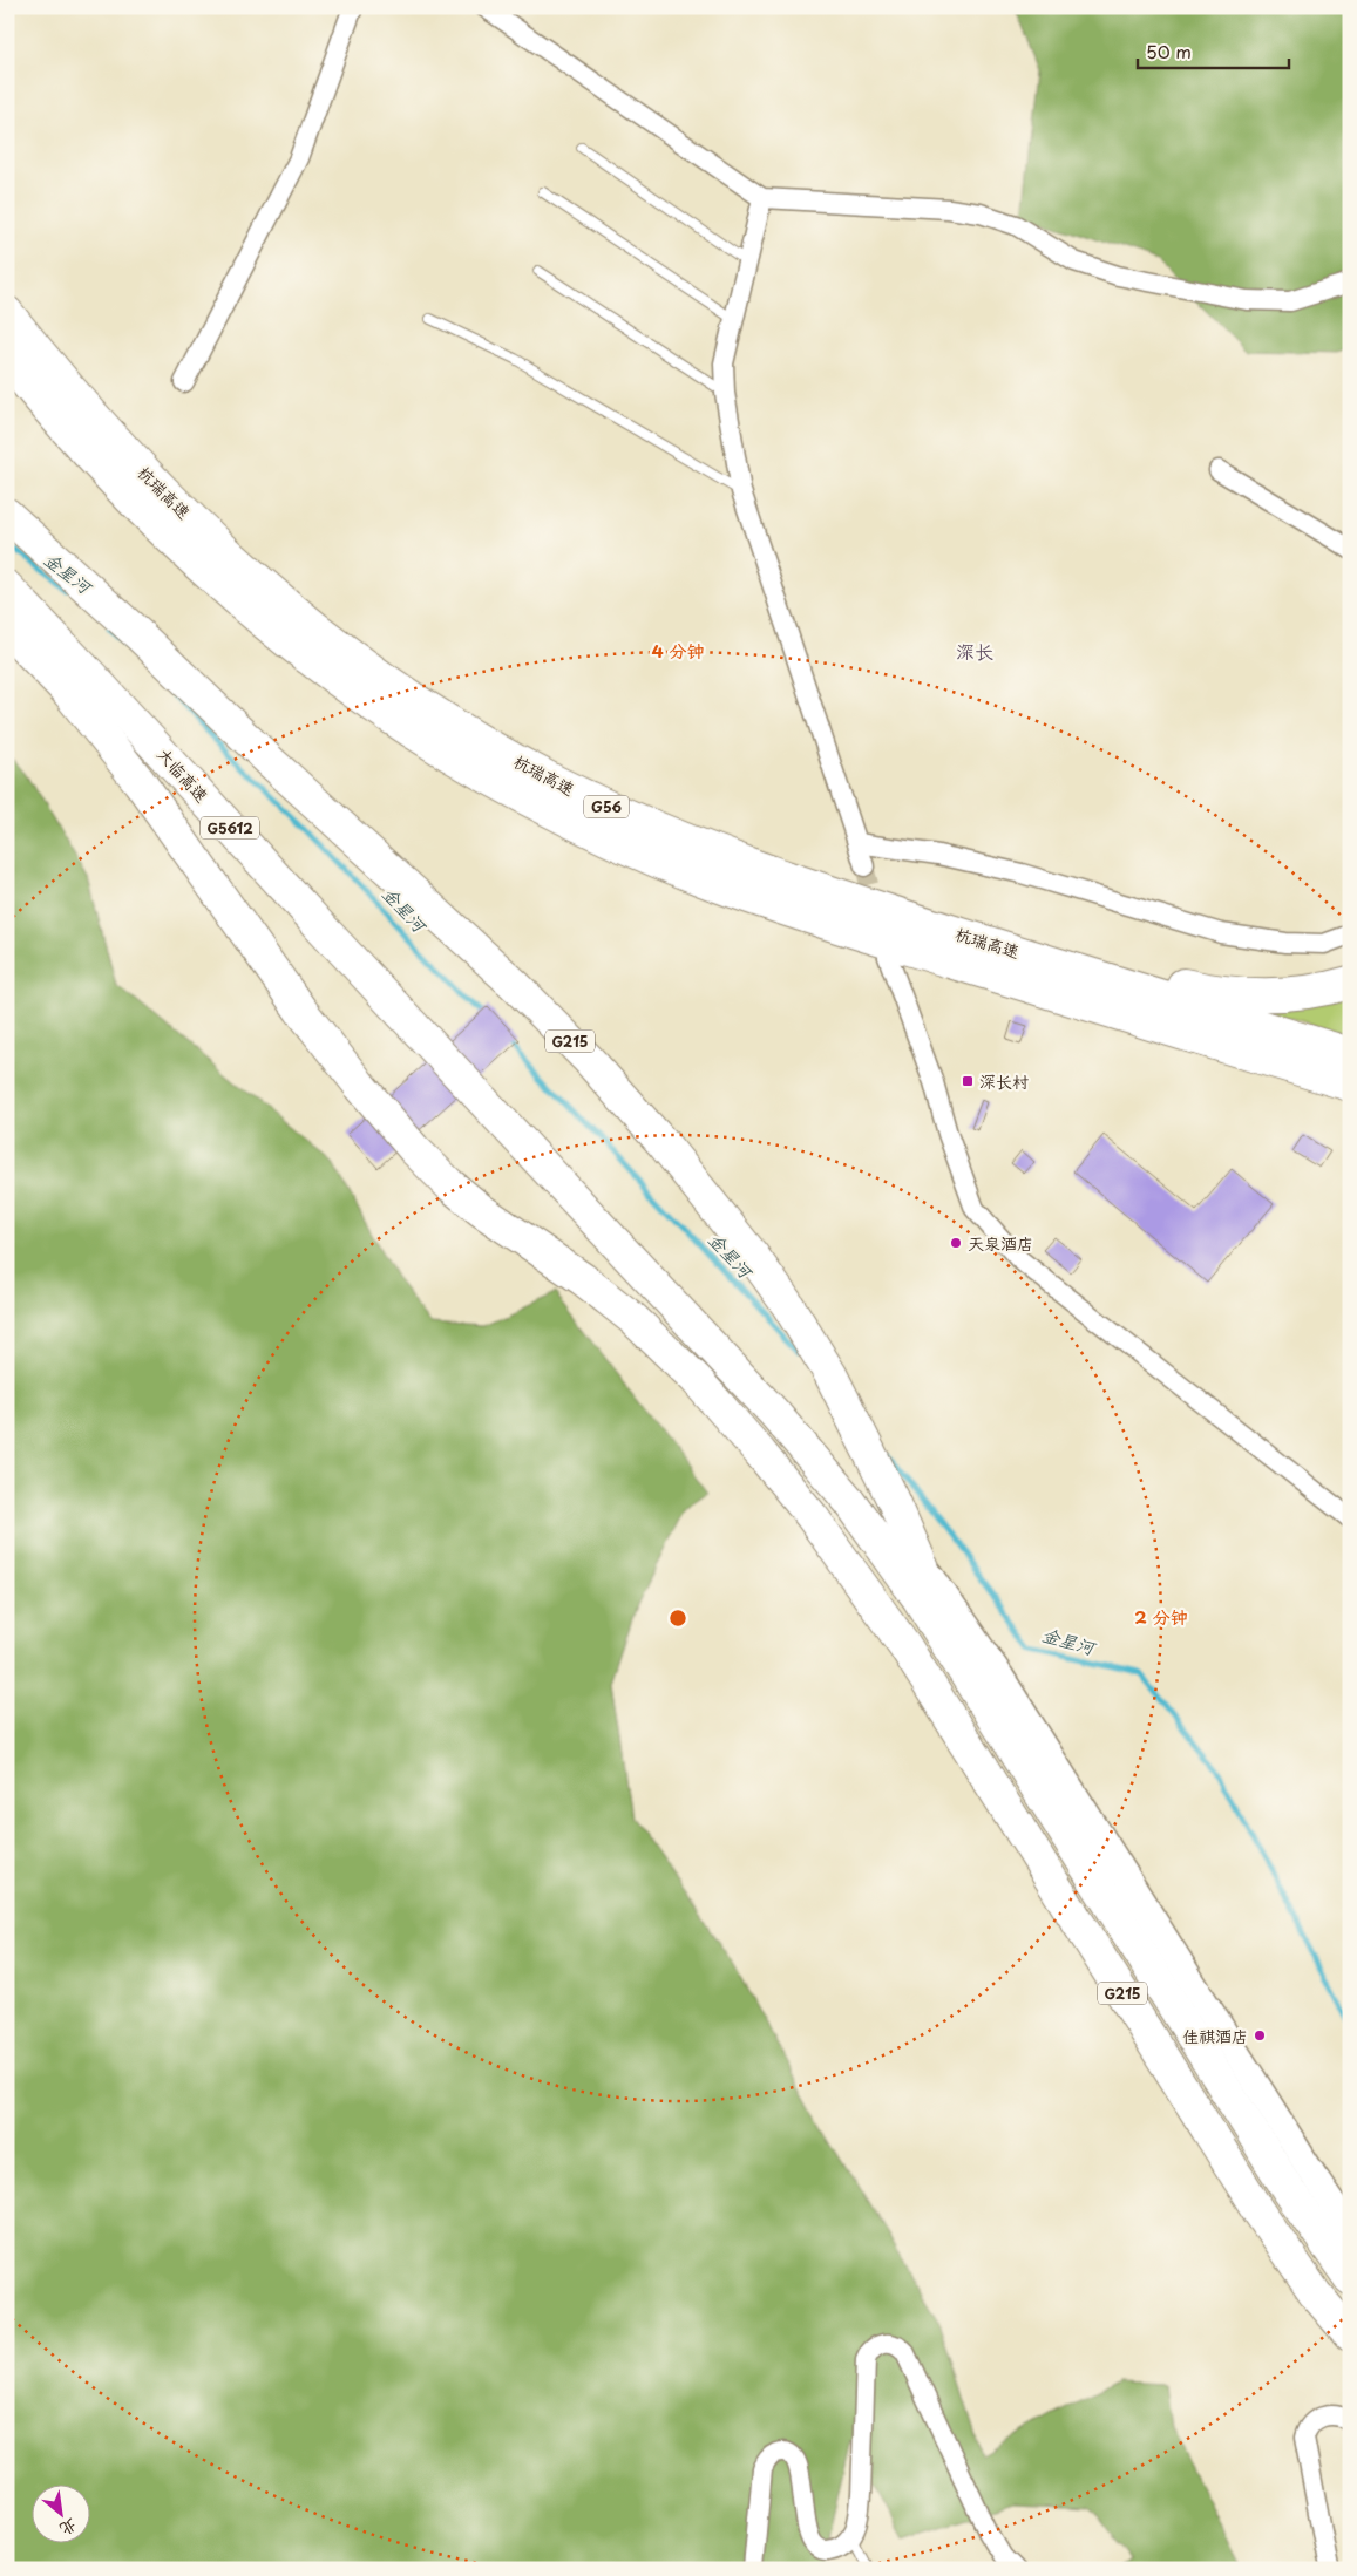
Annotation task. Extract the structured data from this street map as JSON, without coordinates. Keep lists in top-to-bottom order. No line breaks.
{"streets":{"highway":["杭瑞高速","大临高速","G56","G5612","G215"]},"crossings":[["大临高速","G215"],["G5612","G215"]],"districts":["深长"],"water":["金星河"],"places":{"transit":["深长村"],"other":["天泉酒店","佳祺酒店"]},"scale_bar":"50 m","north":"bottom right","rings":["4 分钟","2 分钟"]}
